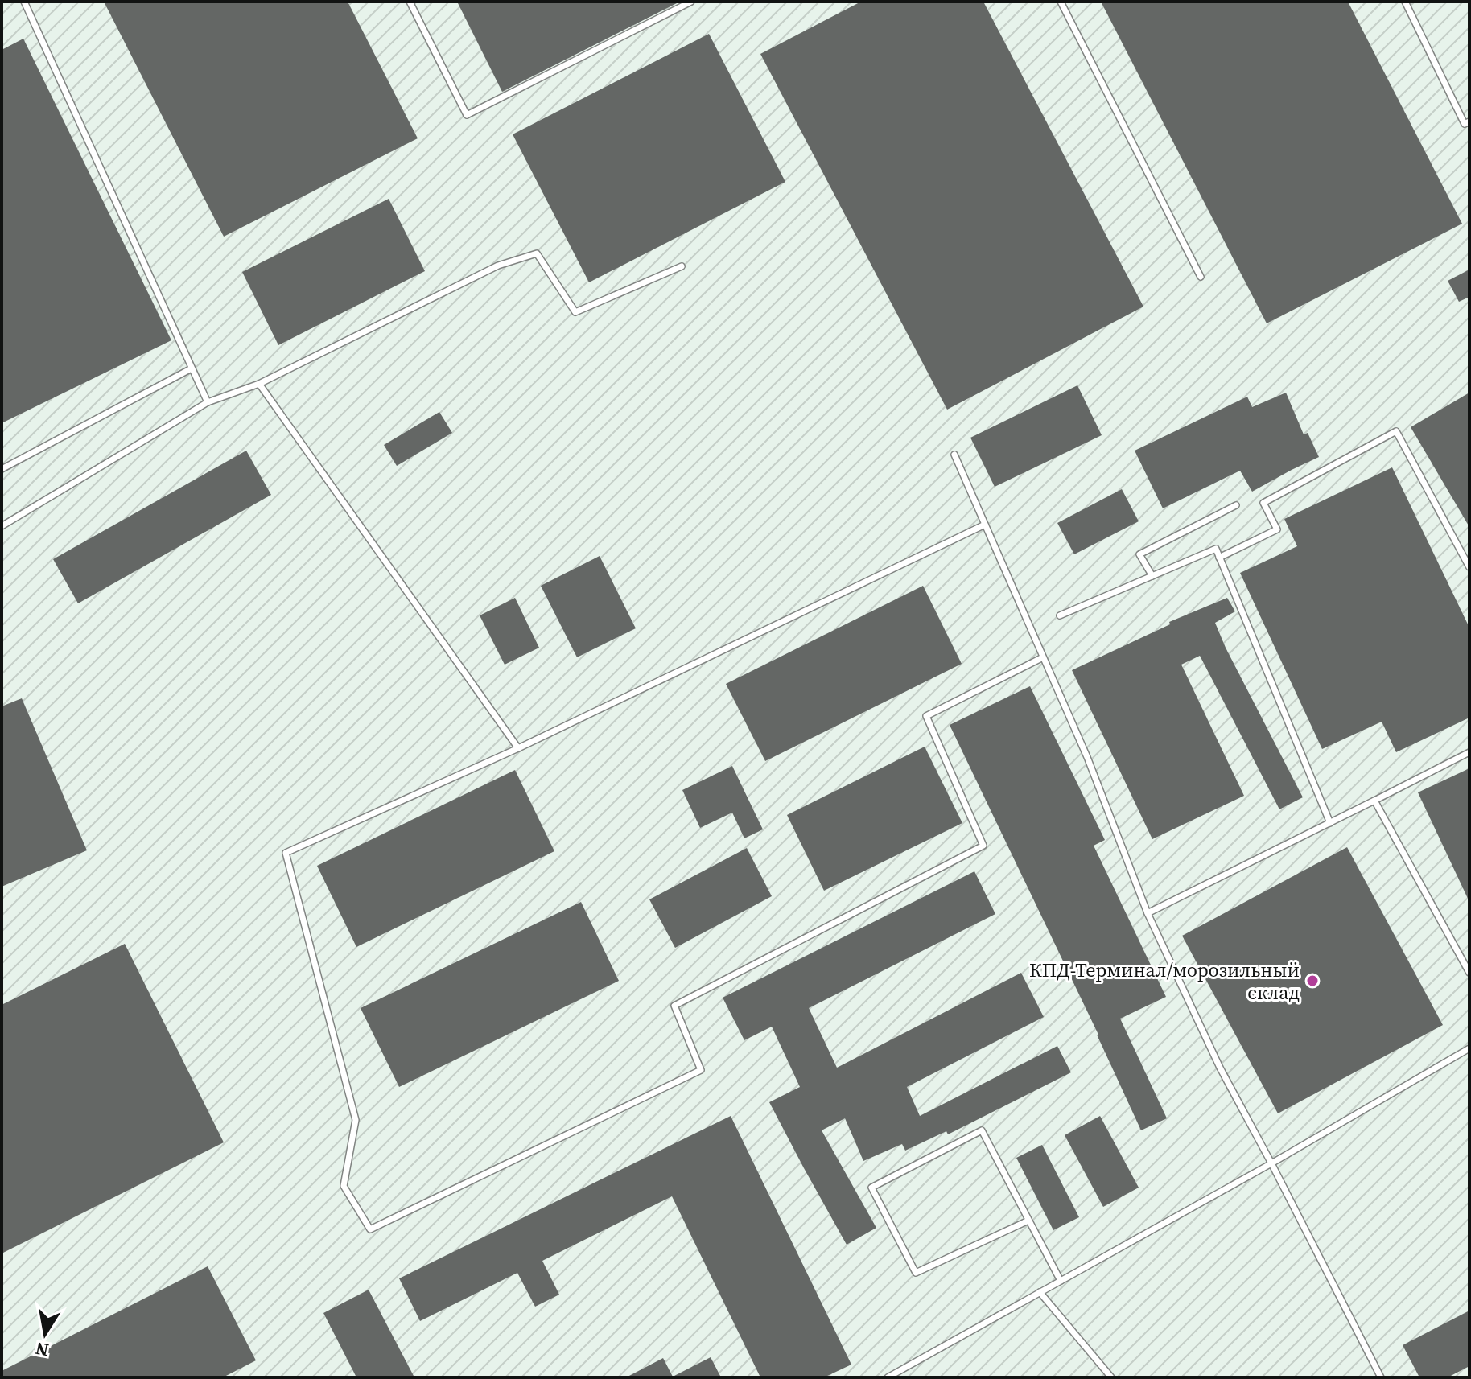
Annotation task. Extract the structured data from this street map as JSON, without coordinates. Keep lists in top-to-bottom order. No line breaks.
{"places":["КПД-Терминал/морозильный склад"],"north":"bottom"}
